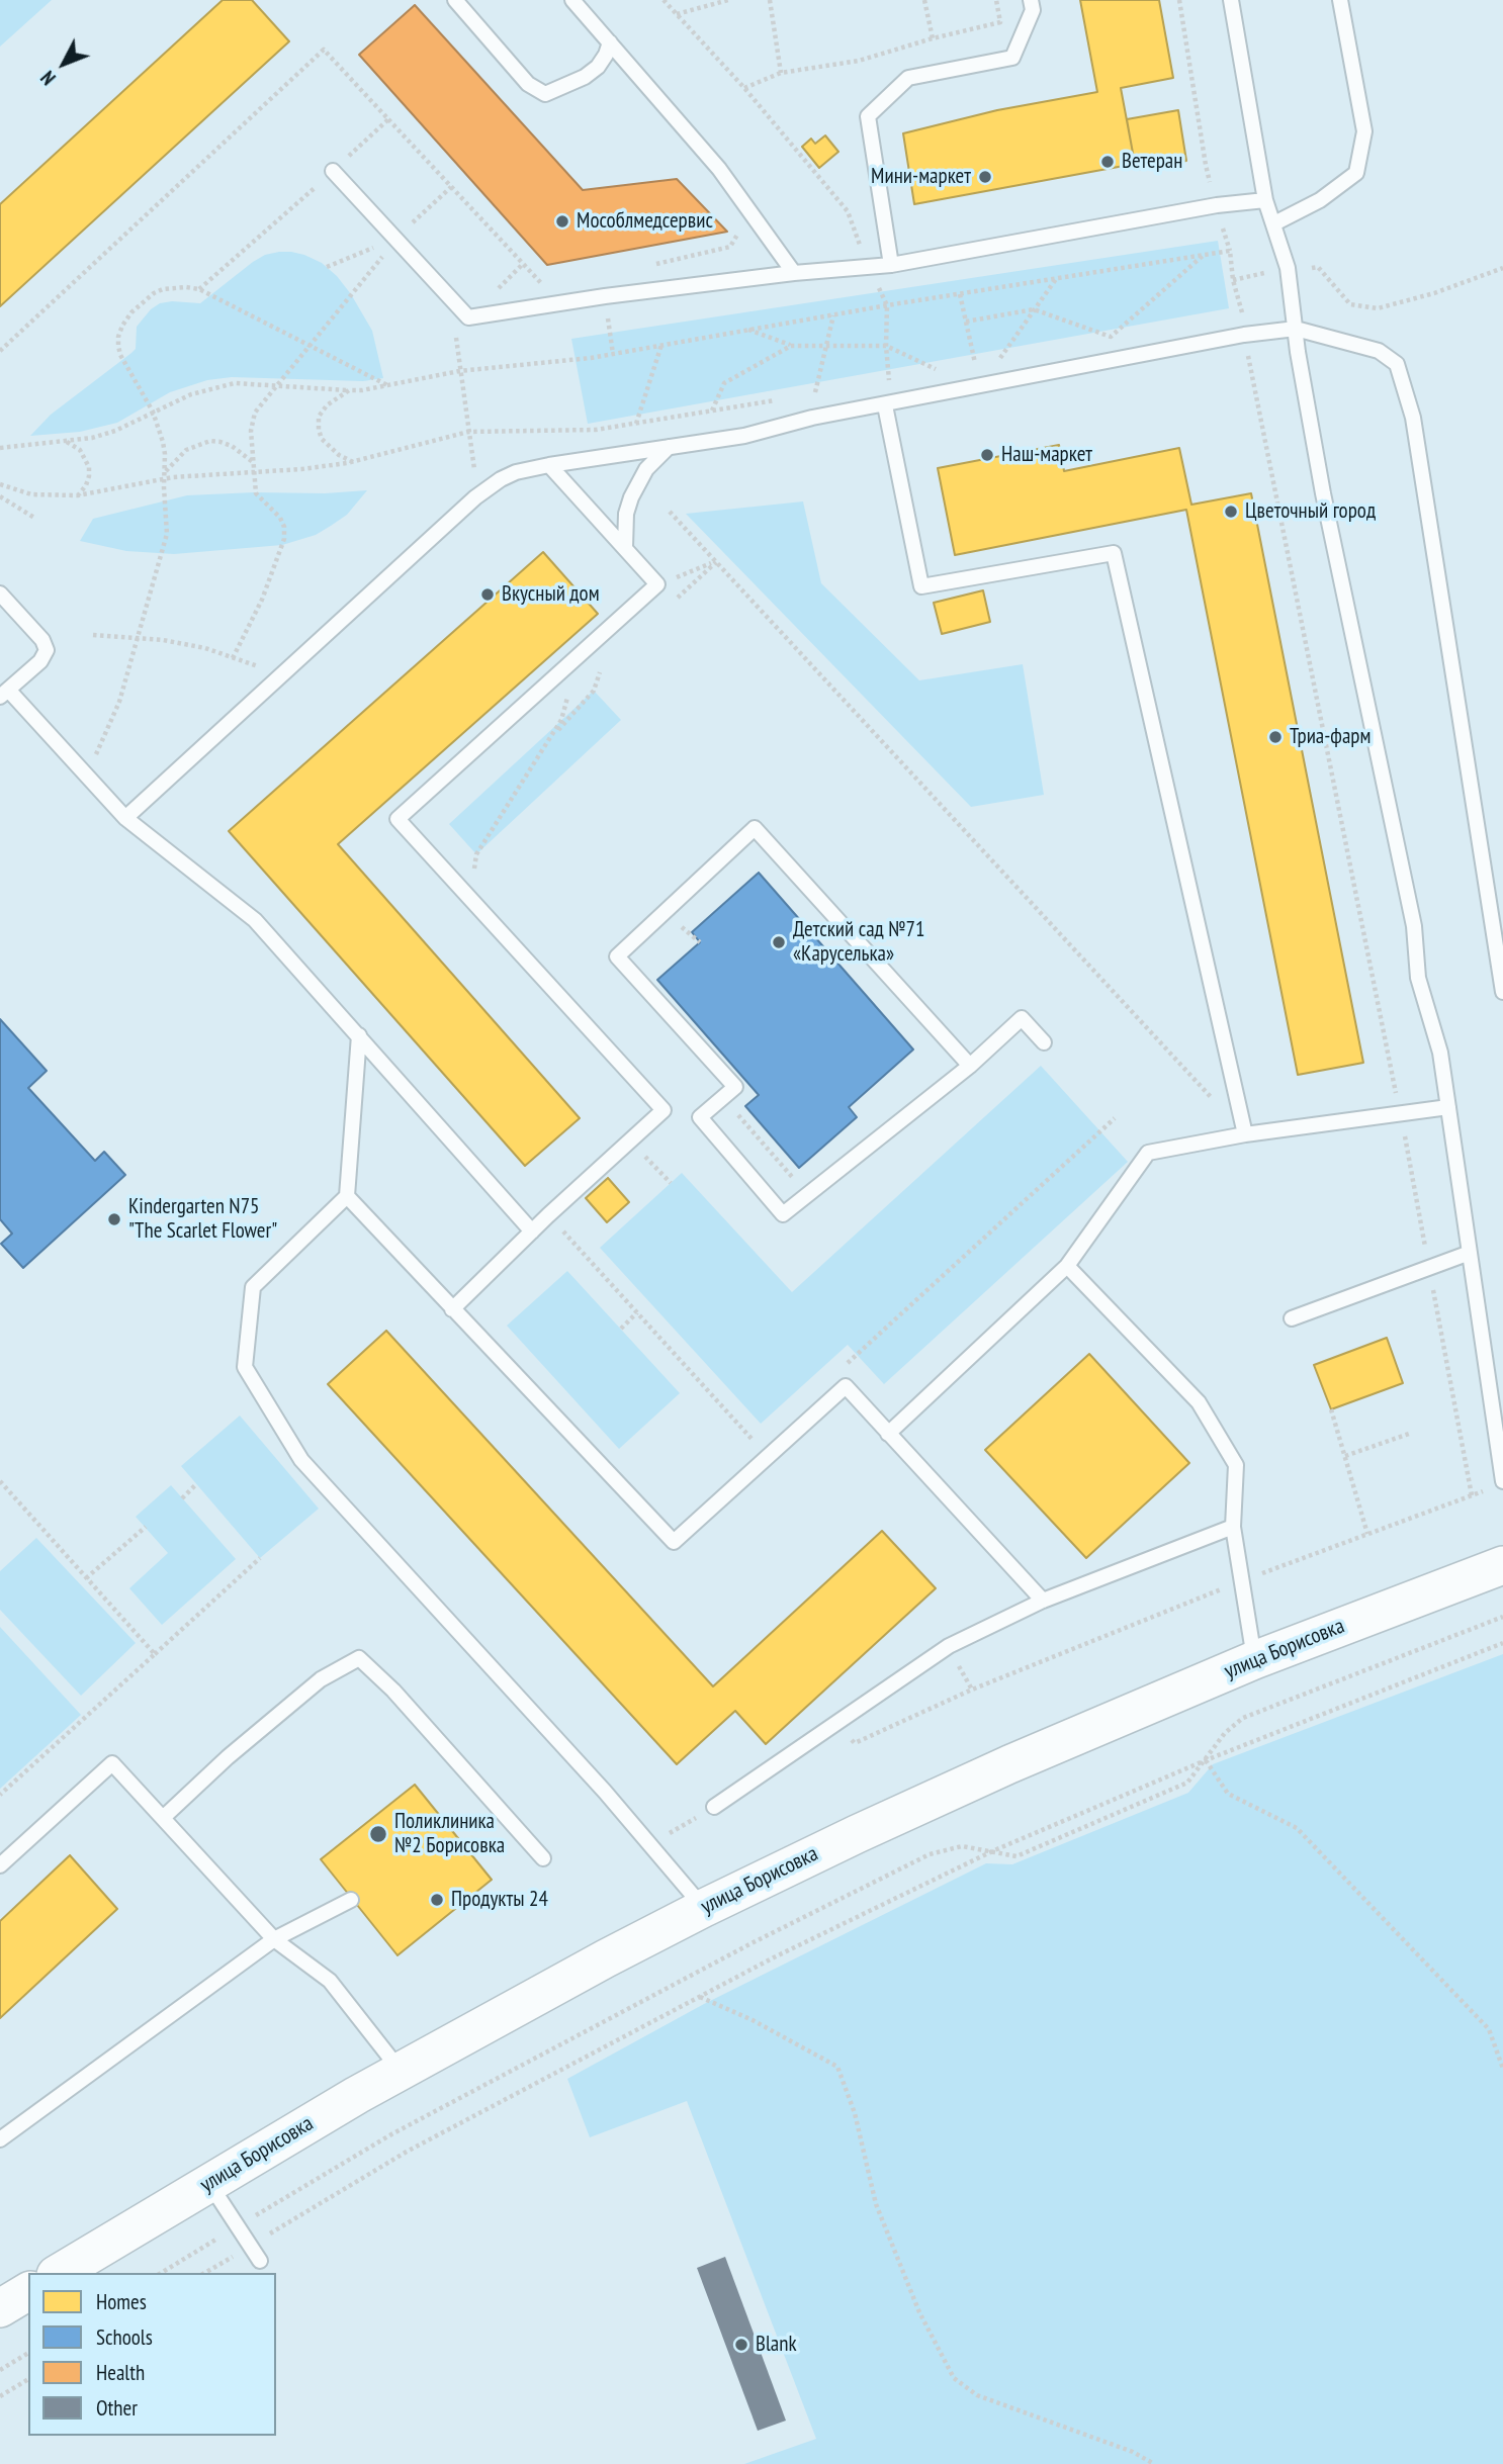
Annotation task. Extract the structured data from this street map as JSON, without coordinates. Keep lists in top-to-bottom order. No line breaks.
{"streets":{"street":["улица Борисовка"]},"places":["Ветеран","Мини-маркет","Мособлмедсервис","Наш-маркет","Цветочный город","Вкусный дом","Триа-фарм","Детский сад №71 «Каруселька»","Kindergarten N75 \"The Scarlet Flower\"","Поликлиника №2 Борисовка","Продукты 24","Blank"],"legend":["Homes","Schools","Health","Other"],"north":"bottom left"}
